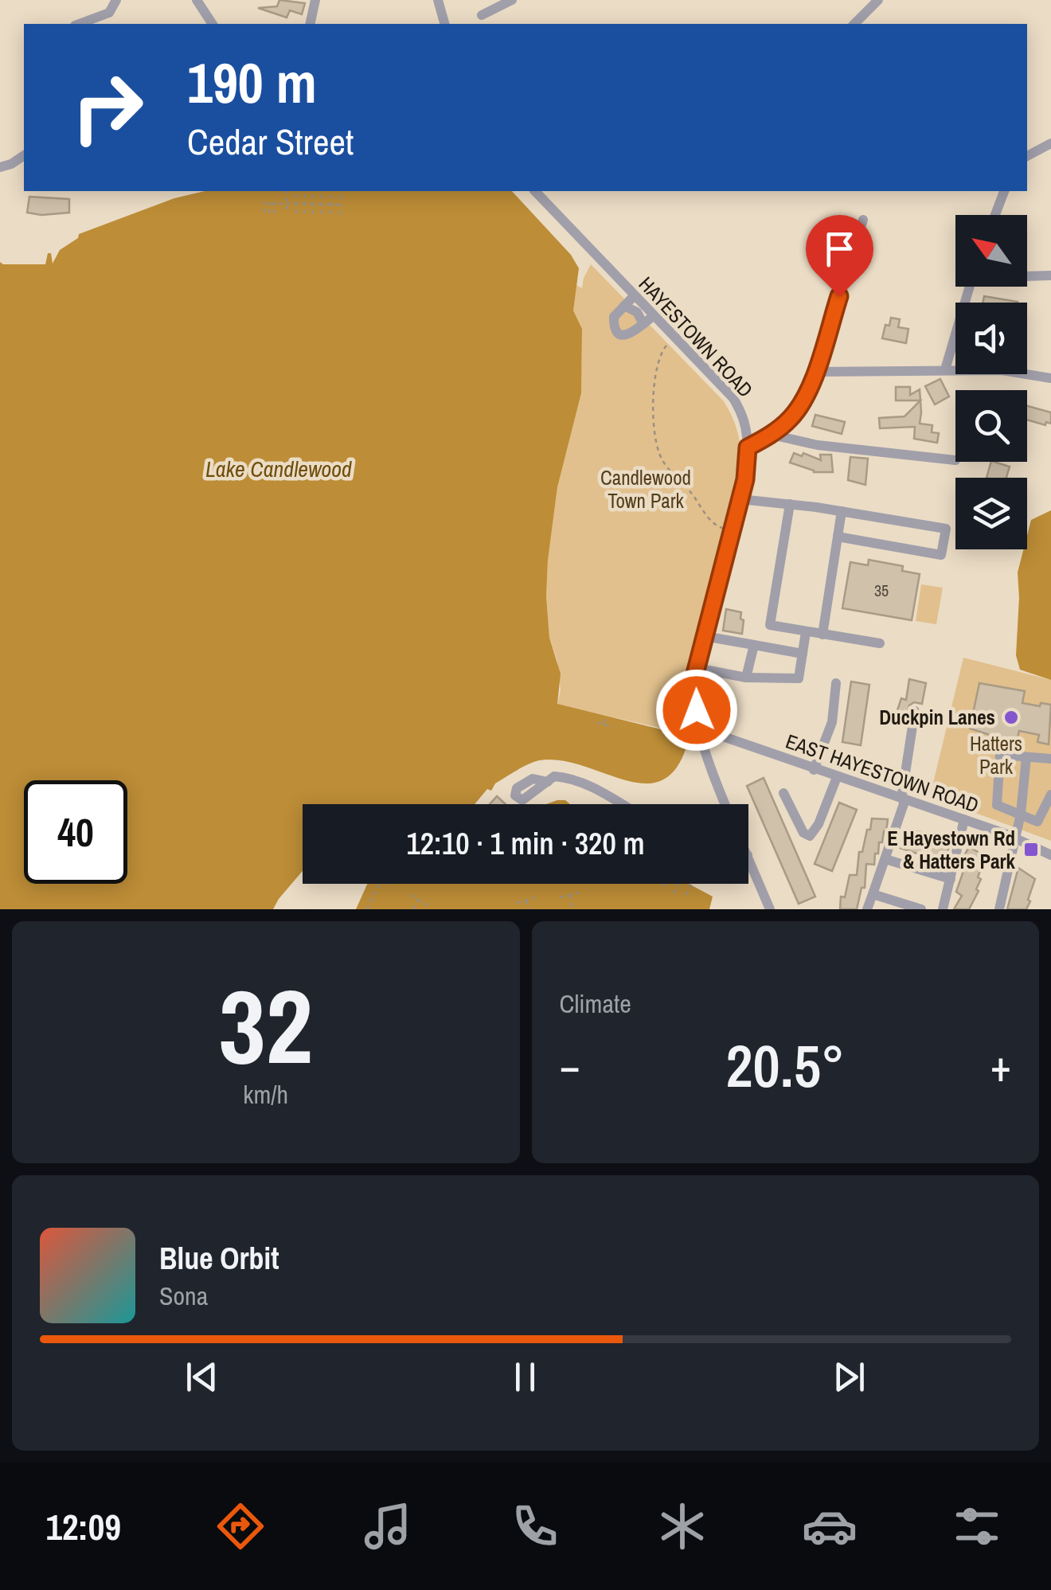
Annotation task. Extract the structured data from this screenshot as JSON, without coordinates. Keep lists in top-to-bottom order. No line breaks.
{"streets":{"street":["HAYESTOWN ROAD","EAST HAYESTOWN ROAD"]},"crossings":[["HAYESTOWN ROAD","EAST HAYESTOWN ROAD"]],"water":["Lake Candlewood"],"parks":["Candlewood Town Park","Hatters Park"],"places":{"other":["Duckpin Lanes"],"transit":["E Hayestown Rd & Hatters Park"]},"house_numbers":["35"],"north":"top left","page":{"turn":["190 m","Cedar Street"],"limit":"40","trip":"12:10 · 1 min · 320 m","tile":[["32","km/h"],"Climate"],"heat":["−","20.5°","+"],"song":["Blue Orbit","Sona"],"tabs":"12:09"}}
